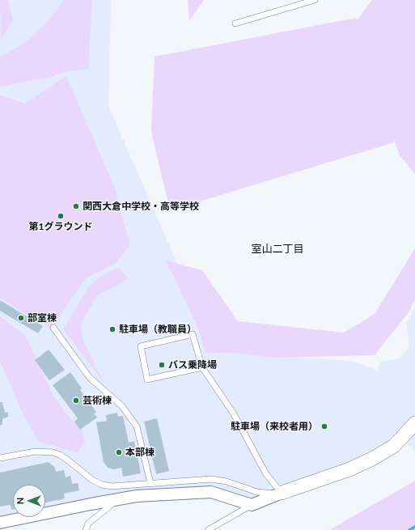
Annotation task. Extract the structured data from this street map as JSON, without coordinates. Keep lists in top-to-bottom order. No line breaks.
{"districts":["室山二丁目"],"places":["関西大倉中学校・高等学校","第1グラウンド","部室棟","駐車場（教職員）","バス乗降場","芸術棟","駐車場（来校者用）","本部棟"],"north":"left"}
